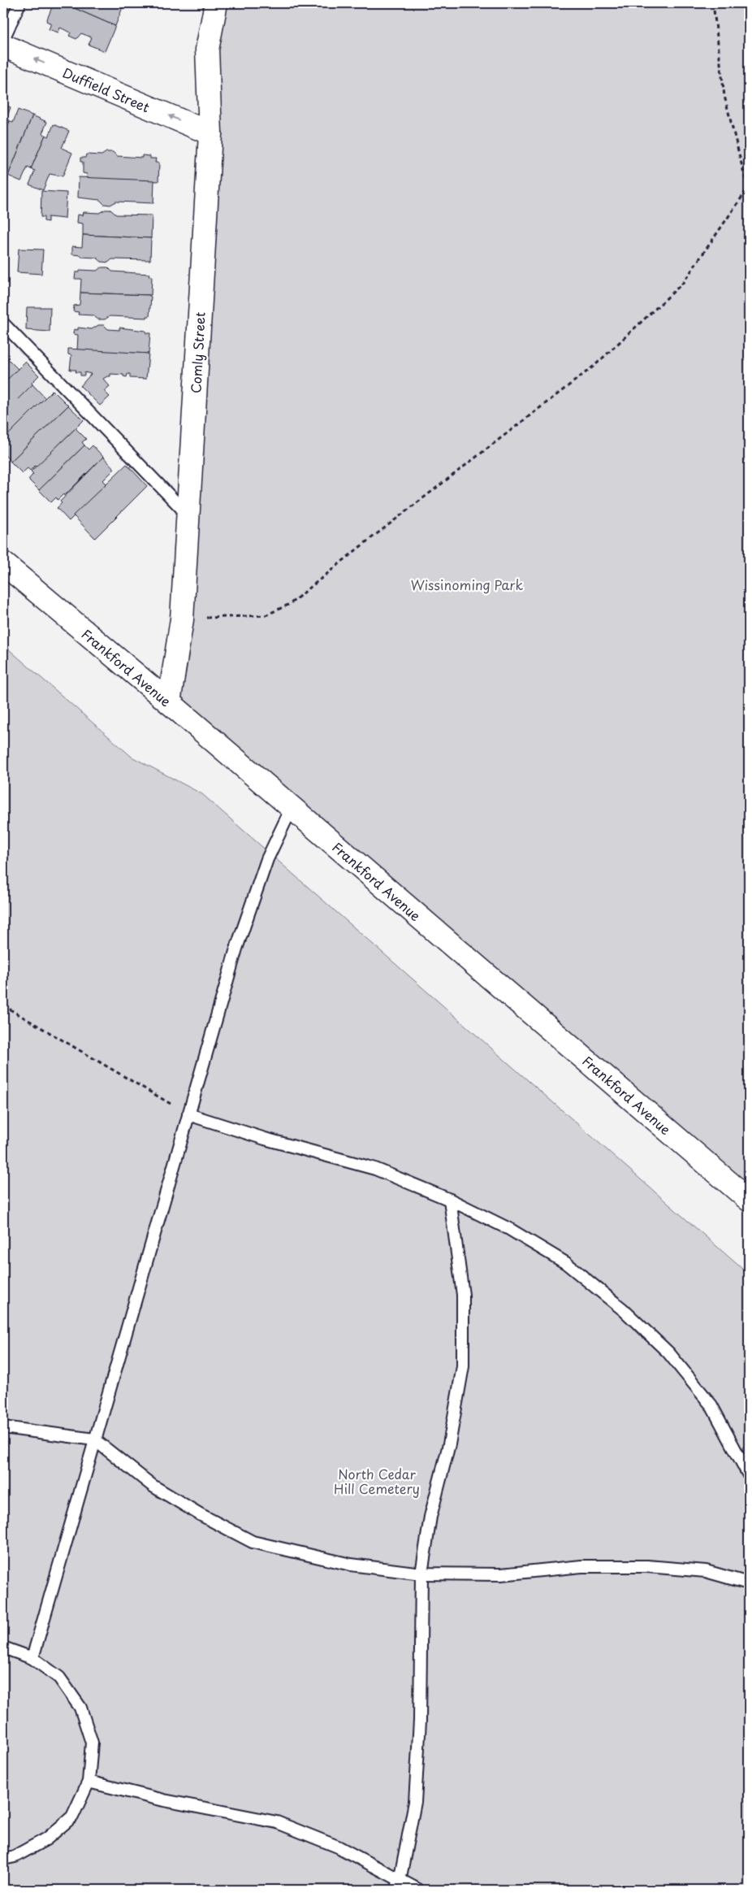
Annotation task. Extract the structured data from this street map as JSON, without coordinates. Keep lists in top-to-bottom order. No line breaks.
{"streets":{"main road":["Duffield Street","Comly Street","Frankford Avenue"]},"crossings":[["Duffield Street","Comly Street"],["Comly Street","Frankford Avenue"]],"one_way":["Duffield Street"],"parks":["Wissinoming Park","North Cedar Hill Cemetery"]}
